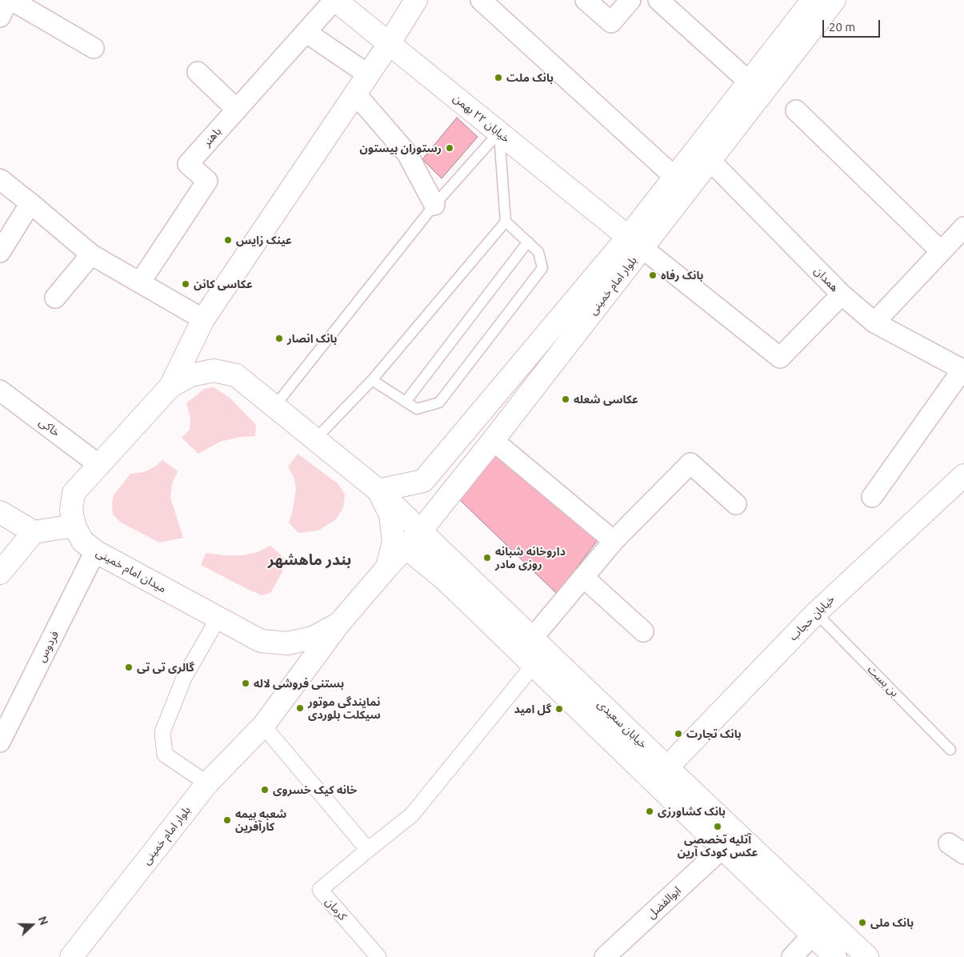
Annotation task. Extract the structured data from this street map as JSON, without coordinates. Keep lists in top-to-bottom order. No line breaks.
{"streets":{"main road":["خیابان ۲۲ بهمن","بلوار امام خمینی","میدان امام خمینی","خیابان حجاب","خیابان سعیدی"],"street":["باهنر","همدان","خاکی","فردوس","ابوالفضل","کرمان"],"lane":["بن بست"]},"crossings":[["خیابان ۲۲ بهمن","باهنر"],["خیابان ۲۲ بهمن","بلوار امام خمینی"],["همدان","بلوار امام خمینی"],["بلوار امام خمینی","میدان امام خمینی"],["بلوار امام خمینی","خیابان سعیدی"],["خاکی","میدان امام خمینی"],["میدان امام خمینی","فردوس"],["میدان امام خمینی","خیابان سعیدی"],["خیابان حجاب","بن بست"],["خیابان حجاب","خیابان سعیدی"],["خیابان سعیدی","ابوالفضل"]],"districts":["بندر ماهشهر"],"places":["بانک ملت","رستوران بیستون","عینک زایس","بانک رفاه","عکاسی کانن","بانک انصار","عکاسی شعله","داروخانه شبانه روزی مادر","گالری تی تی","بستنی فروشی لاله","نمایندگی موتور سیکلت بلوردی","گل امید","بانک تجارت","خانه کیک خسروی","بانک کشاورزی","شعبه بیمه کارآفرین","آتلیه تخصصی عکس کودک آرین","بانک ملی"],"scale_bar":"20 m","north":"right"}
